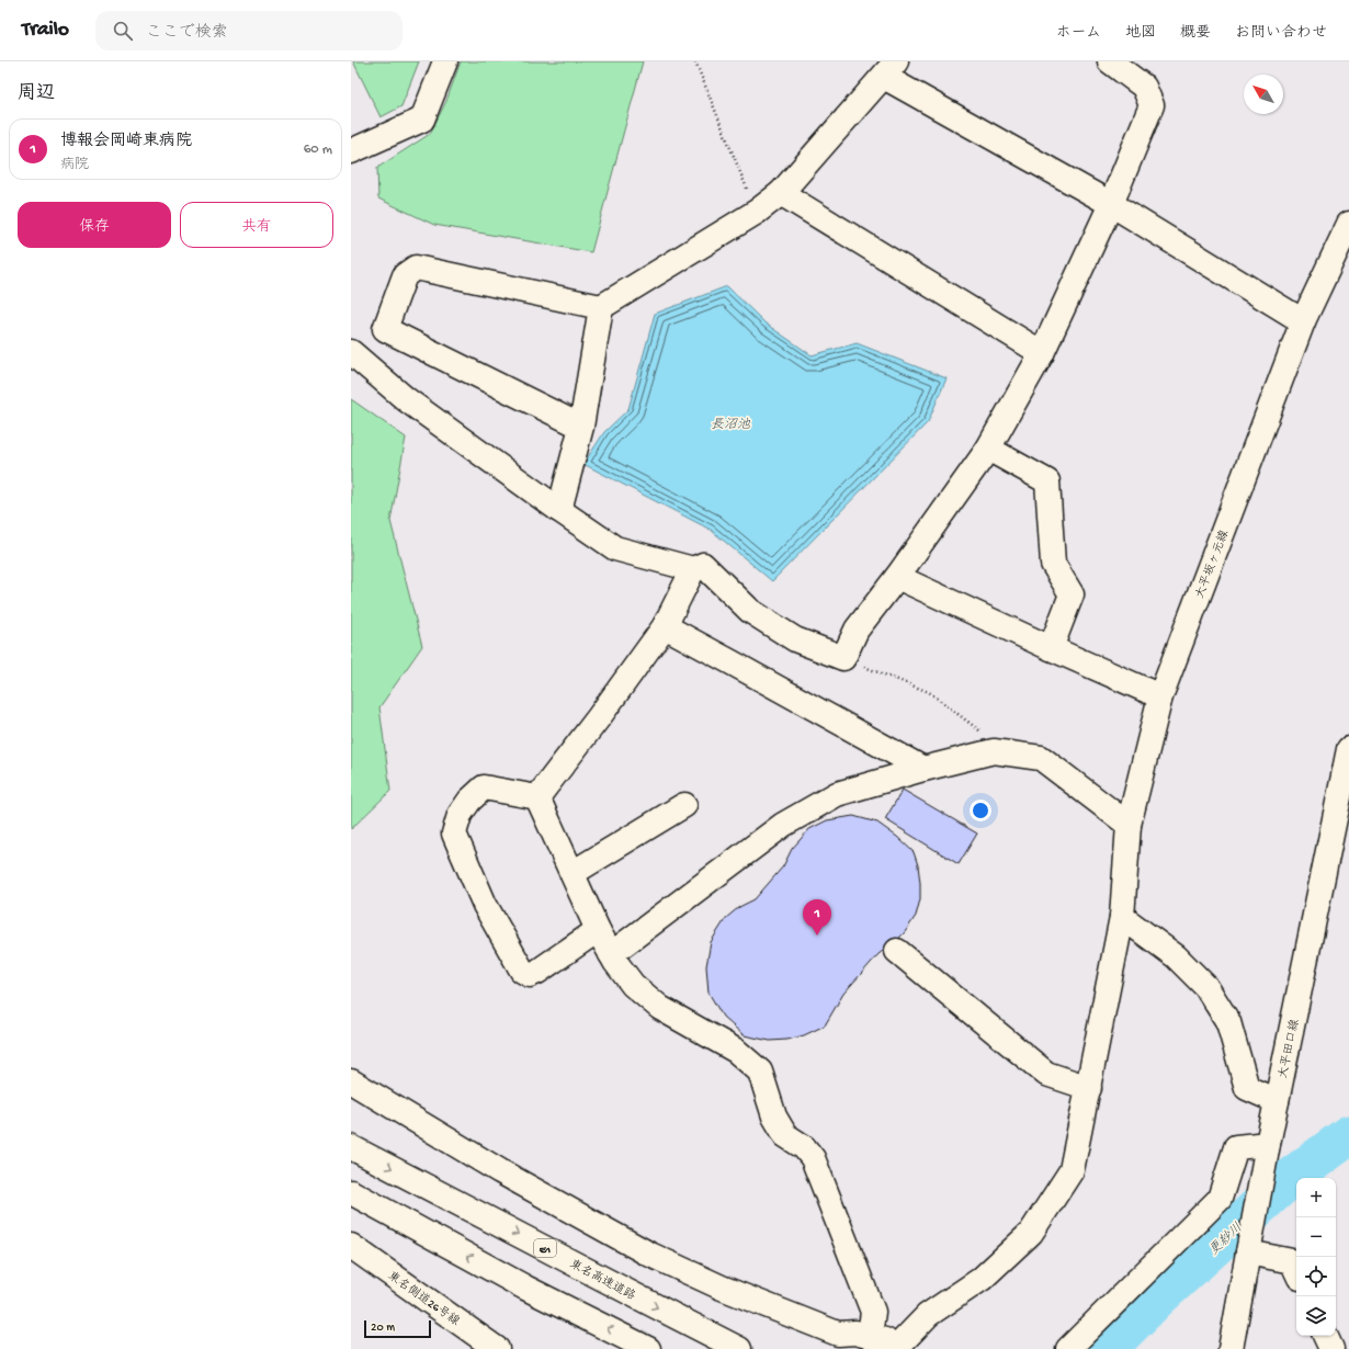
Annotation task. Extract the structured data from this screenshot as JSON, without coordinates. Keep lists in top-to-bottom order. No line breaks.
{"streets":{"main road":["大平坂ヶ元線","大平田口線","E1","東名高速道路","東名側道26号線"]},"water":["長沼池","更紗川"],"scale_bar":"20 m","north":"top left","page":{"header":"Trailo","search":"ここで検索","nav":["ホーム","地図","概要","お問い合わせ"],"heading":"周辺","list":[{"mark":"1","name":"博報会岡崎東病院","note":"病院","value":"60 m"}],"buttons":["保存","共有"],"pins":"1","map_buttons":["+","−"],"scale":"20 m"}}
